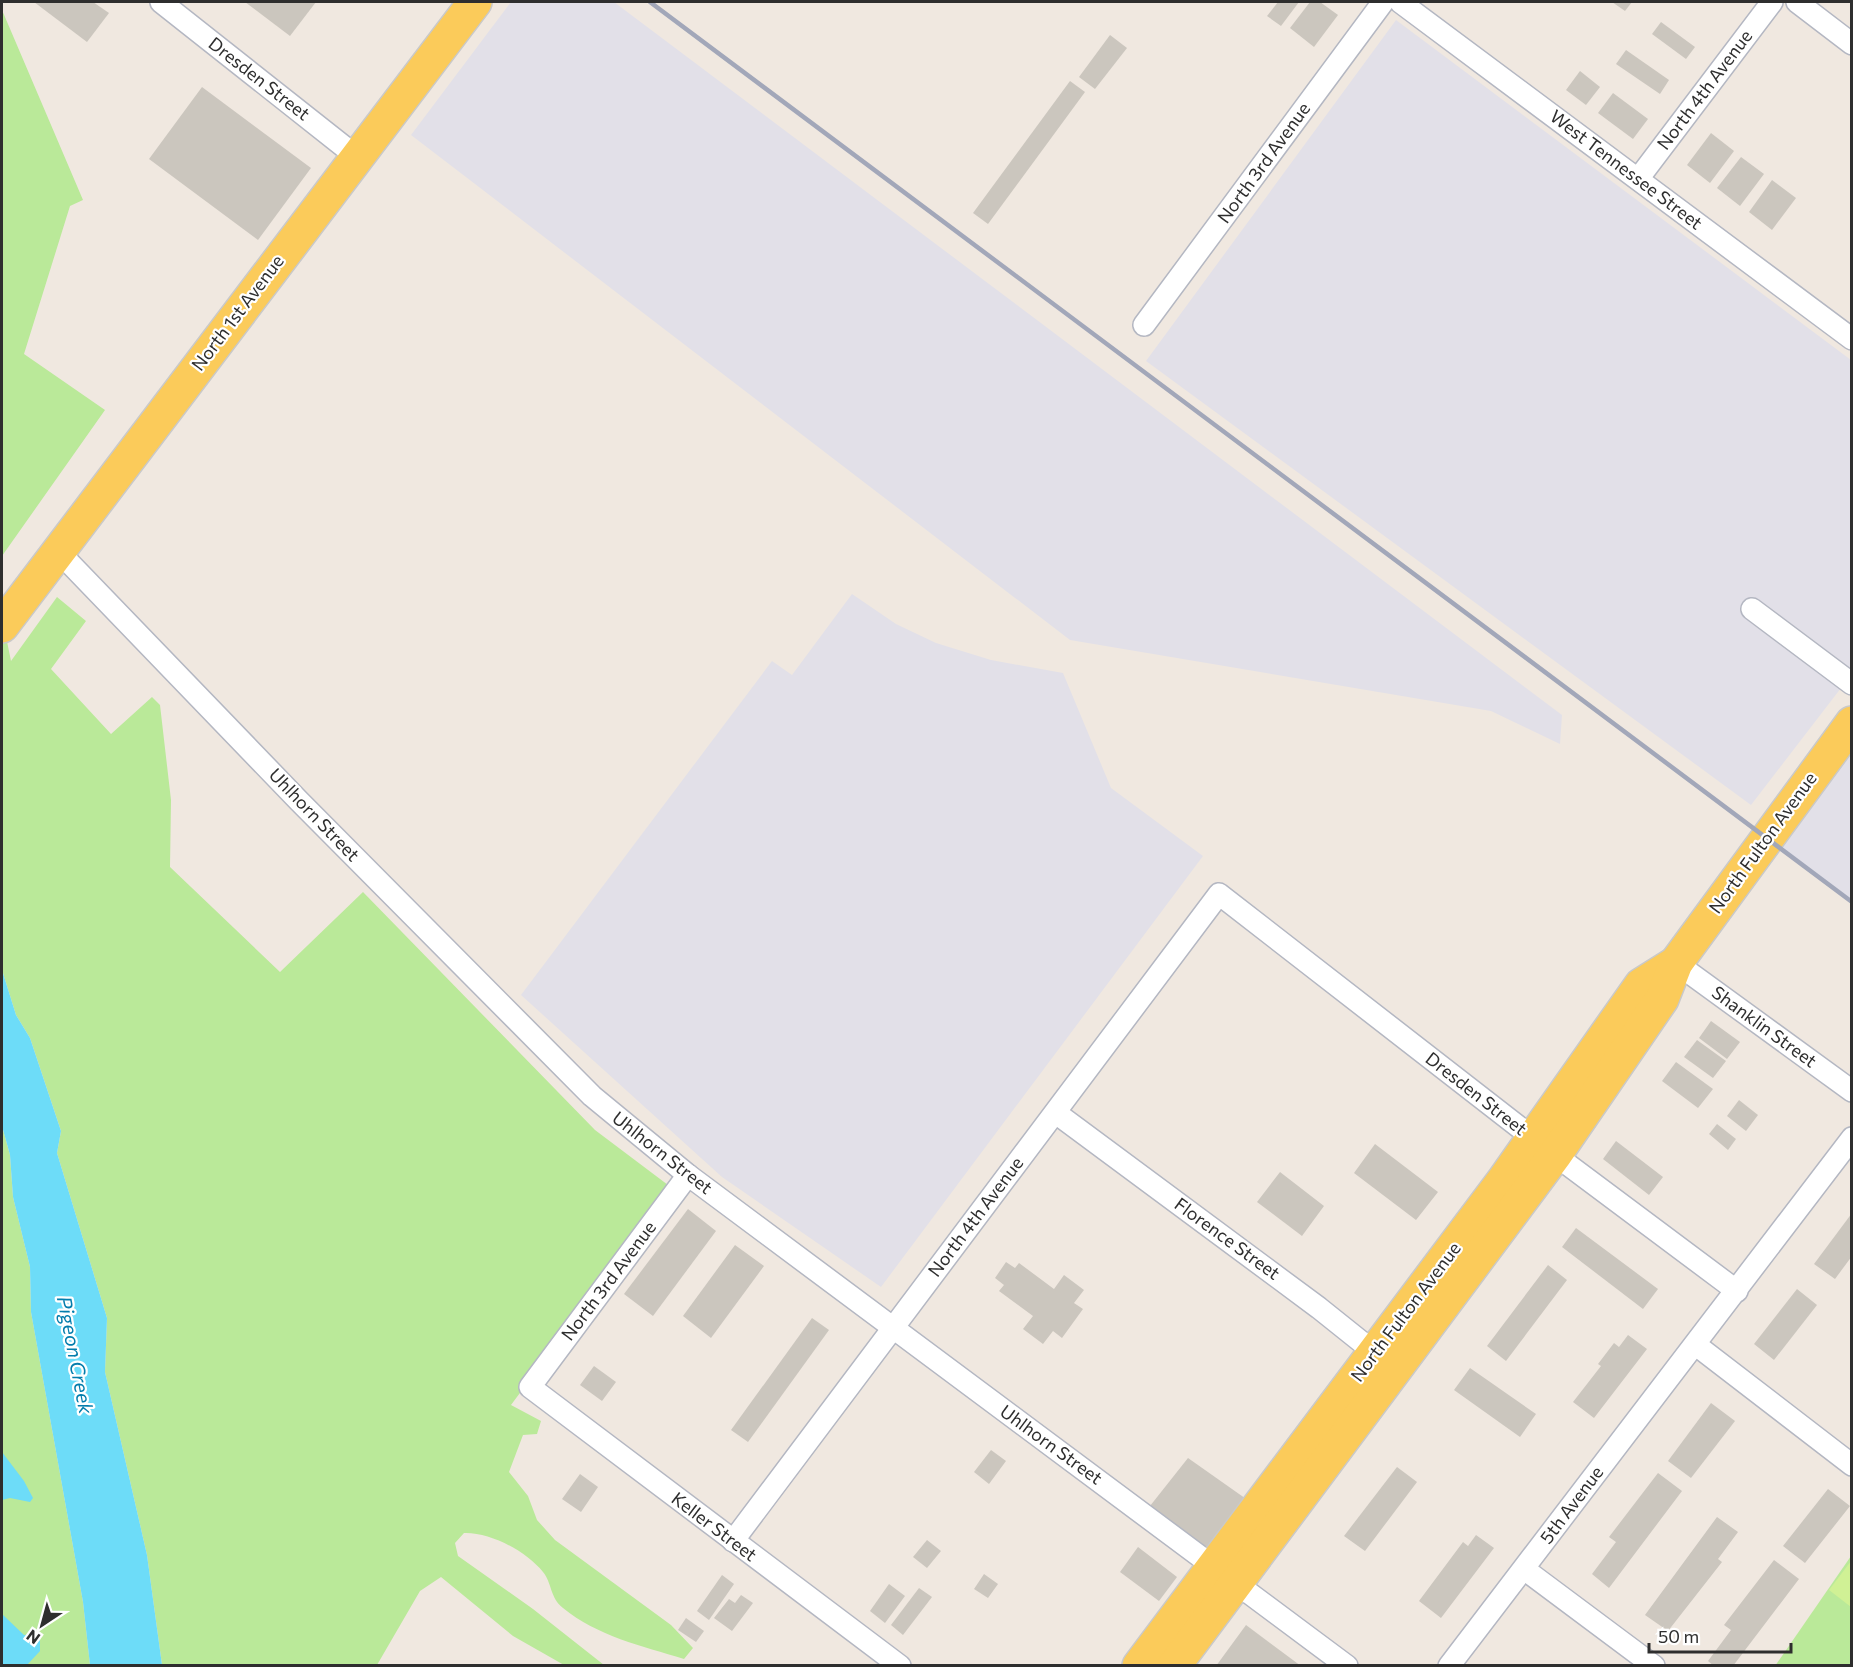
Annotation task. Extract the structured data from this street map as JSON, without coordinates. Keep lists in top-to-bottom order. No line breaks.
{"streets":{"main road":["North 1st Avenue","North Fulton Avenue"],"street":["Dresden Street","North 4th Avenue","North 3rd Avenue","West Tennessee Street","Uhlhorn Street","Shanklin Street","Florence Street","5th Avenue","Keller Street"]},"crossings":[["Dresden Street","North 4th Avenue"],["Dresden Street","North 1st Avenue"],["Dresden Street","North Fulton Avenue"],["Dresden Street","5th Avenue"],["North 4th Avenue","West Tennessee Street"],["North 4th Avenue","Uhlhorn Street"],["North 4th Avenue","Florence Street"],["North 4th Avenue","Keller Street"],["North 3rd Avenue","Uhlhorn Street"],["North 3rd Avenue","Keller Street"],["North 1st Avenue","Uhlhorn Street"],["Uhlhorn Street","North Fulton Avenue"],["North Fulton Avenue","Shanklin Street"],["North Fulton Avenue","Florence Street"]],"water":["Pigeon Creek"],"scale_bar":"50 m","north":"bottom left"}
